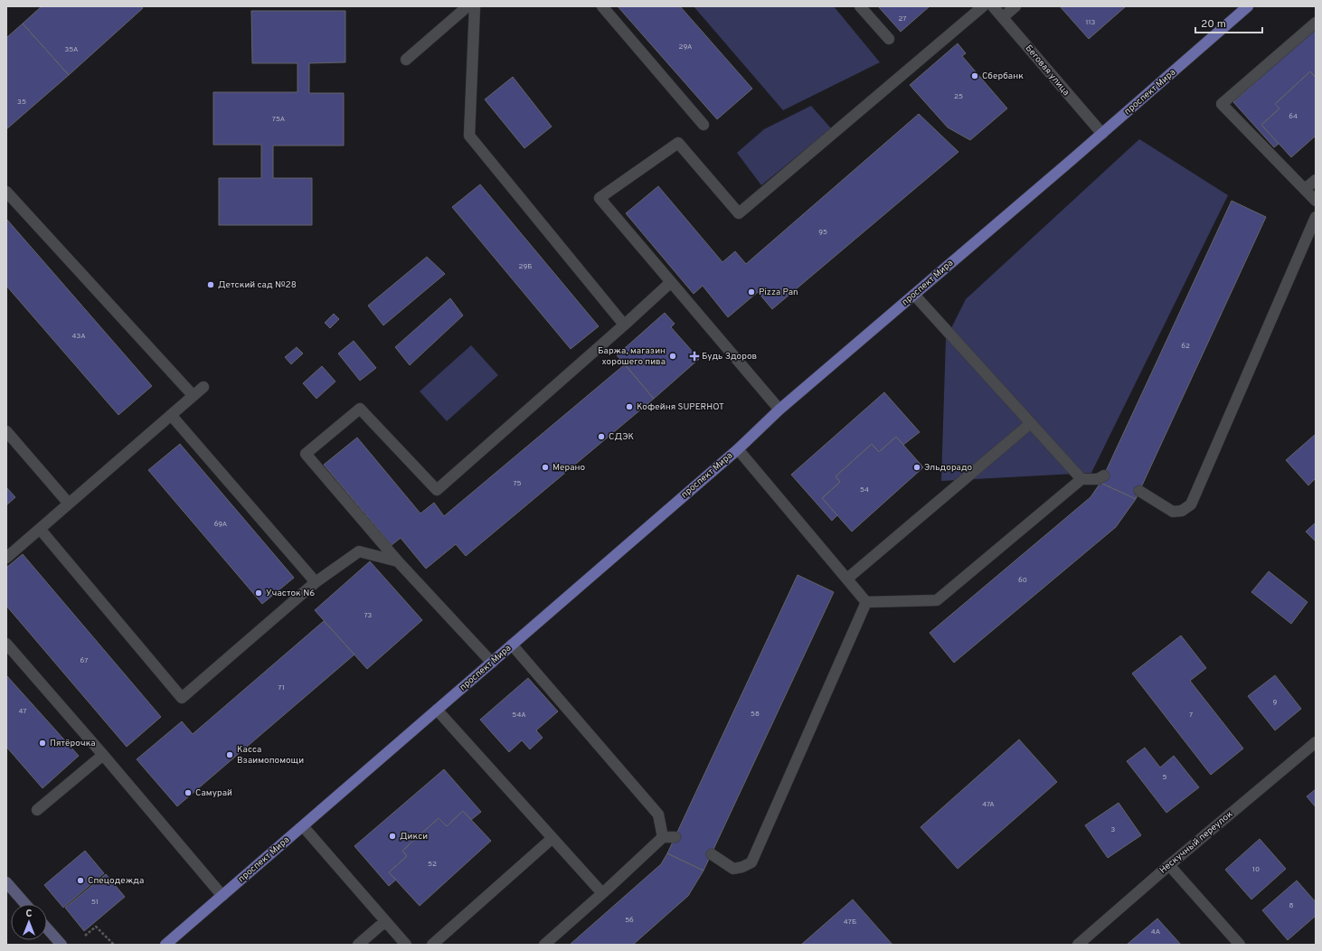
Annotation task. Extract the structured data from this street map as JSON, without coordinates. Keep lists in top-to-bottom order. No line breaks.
{"streets":{"main road":["проспект Мира"],"street":["Беговая улица","Нескучный переулок"]},"crossings":[["Беговая улица","проспект Мира"]],"places":{"other":["Сбербанк","Детский сад №28","Pizza Pan","Баржа, магазин хорошего пива","Кофейня SUPERHOT","СДЭК","Мерано","Эльдорадо","Участок N6","Пятёрочка","Касса Взаимопомощи","Самурай","Дикси","Спецодежда"],"health":["Будь Здоров"]},"house_numbers":["27","113","29А","35А","25","35","64","75А","95","29Б","43А","62","75","54","69А","60","73","67","71","9","47","58","54А","7","5","47А","3","52","10","51","8","56","47Б","4А"],"scale_bar":"20 m","north":"top"}
